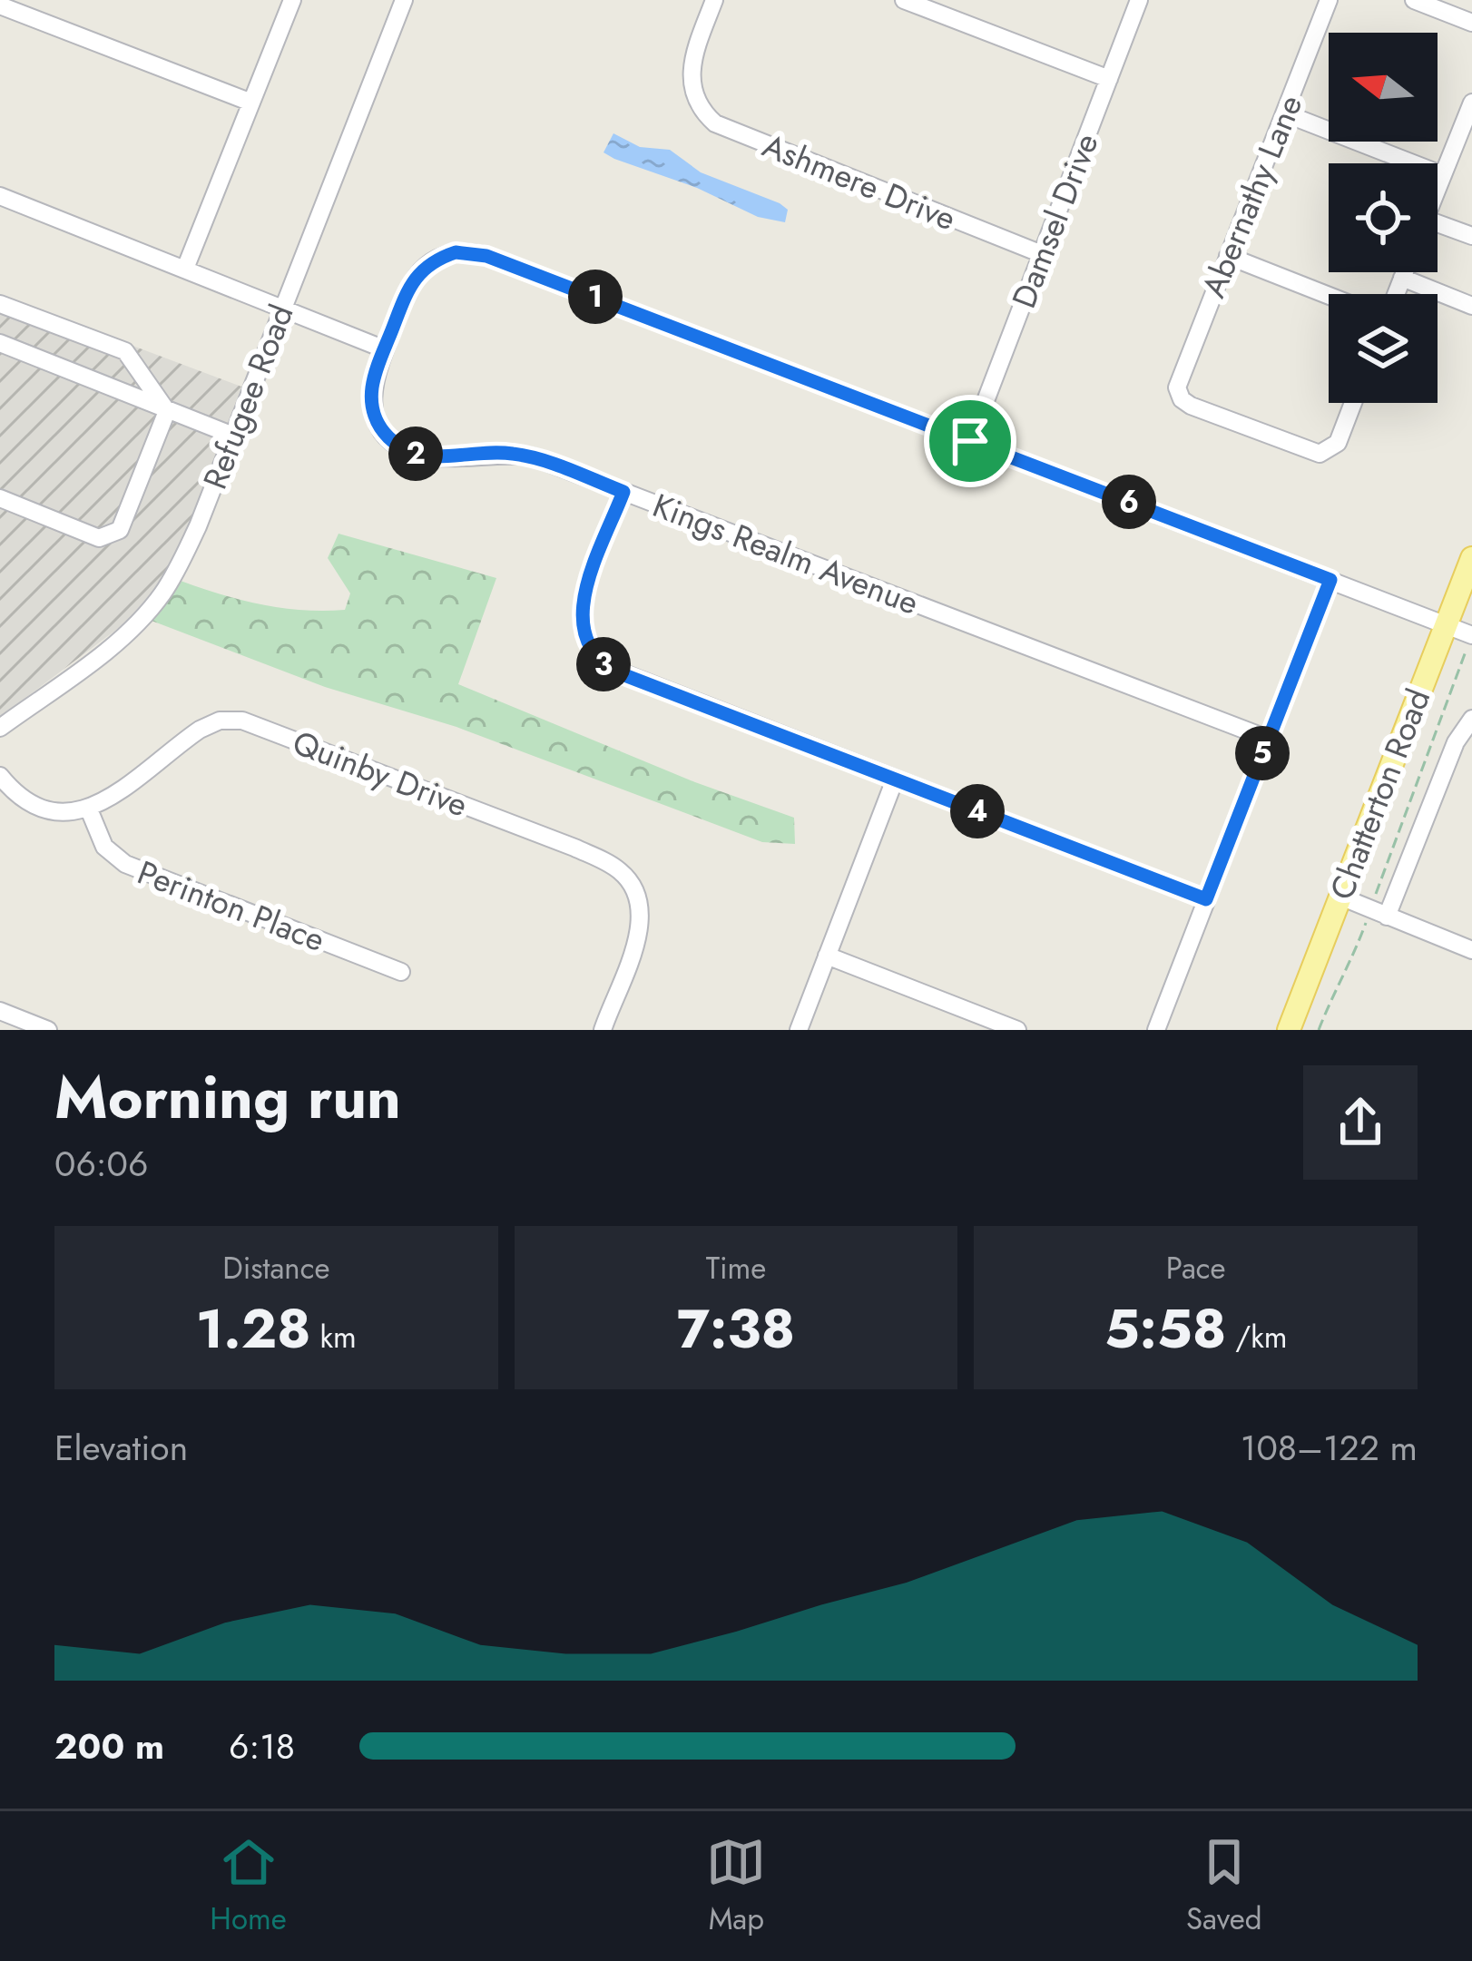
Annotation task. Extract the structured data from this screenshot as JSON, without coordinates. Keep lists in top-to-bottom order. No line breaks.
{"streets":{"main road":["Chatterton Road"],"street":["Ashmere Drive","Abernathy Lane","Damsel Drive","Refugee Road","Kings Realm Avenue","Quinby Drive","Perinton Place"]},"crossings":[["Ashmere Drive","Damsel Drive"],["Quinby Drive","Perinton Place"]],"north":"left","page":{"pins":["1","2","6","3","5","4"],"heading":["Morning run","06:06"],"stats":[["Distance","1.28 km"],["Time","7:38"],["Pace","5:58 /km"]],"chart":["Elevation","108–122 m"],"list":[{"name":"200 m","note":"6:18"}],"tabs":["Home","Map","Saved"]}}
